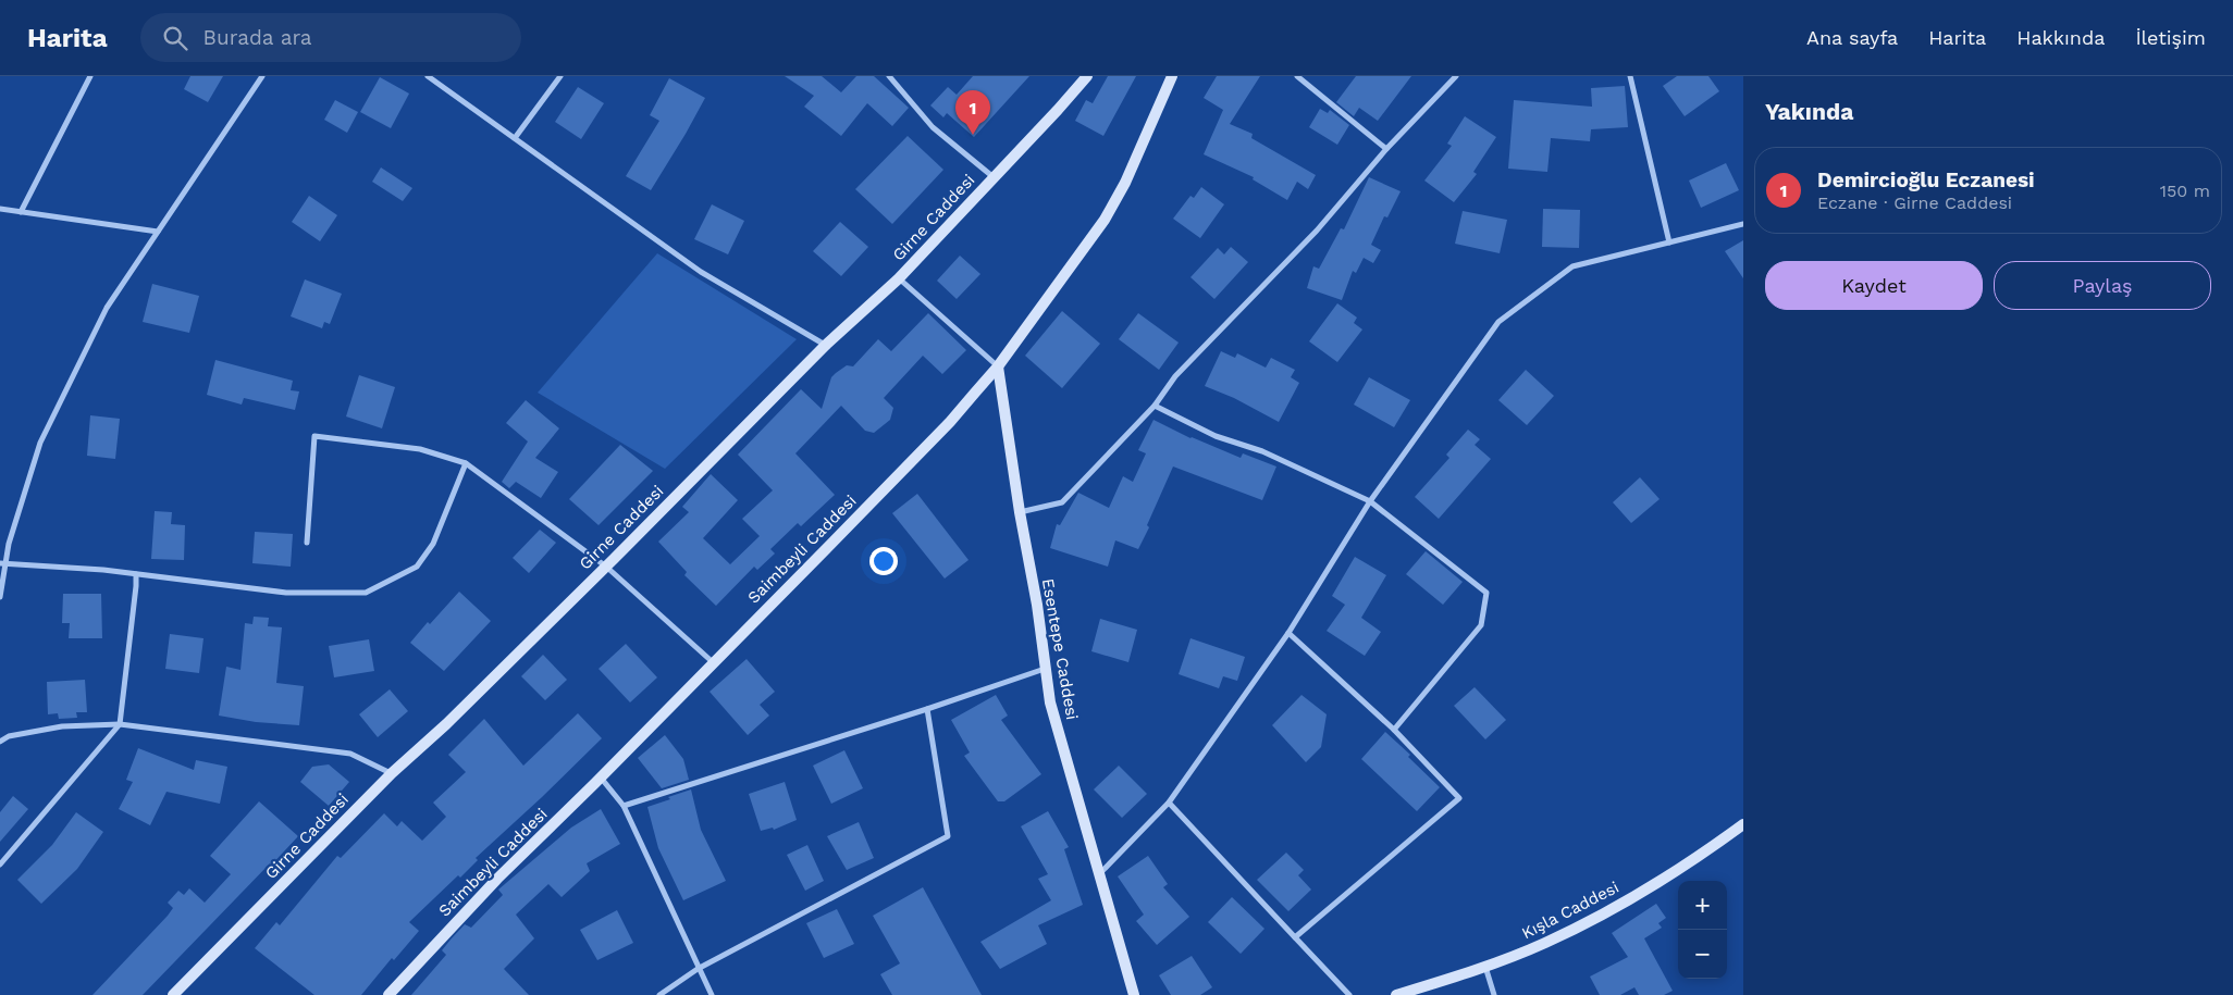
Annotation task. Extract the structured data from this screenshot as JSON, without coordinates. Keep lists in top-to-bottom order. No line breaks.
{"streets":{"street":["Girne Caddesi","Saimbeyli Caddesi","Esentepe Caddesi","Kışla Caddesi"]},"crossings":[["Saimbeyli Caddesi","Esentepe Caddesi"]],"page":{"header":"Harita","search":"Burada ara","nav":["Ana sayfa","Harita","Hakkında","İletişim"],"heading":"Yakında","pins":"1","list":[{"mark":"1","name":"Demircioğlu Eczanesi","note":"Eczane · Girne Caddesi","value":"150 m"}],"buttons":["Kaydet","Paylaş"],"map_buttons":["+","−"]}}
